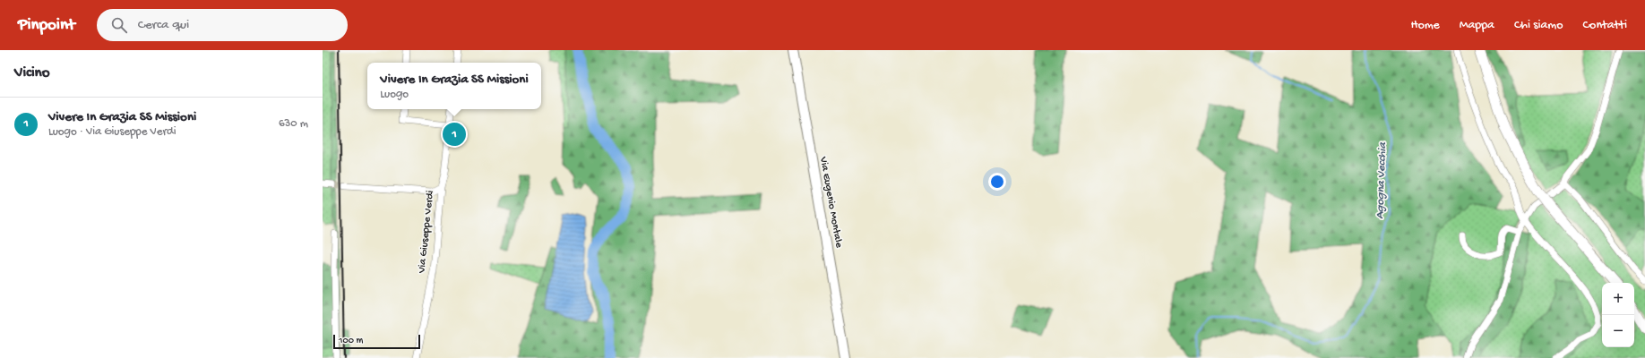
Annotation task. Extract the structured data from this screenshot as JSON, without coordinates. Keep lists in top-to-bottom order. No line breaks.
{"streets":{"street":["Via Eugenio Montale","Via Giuseppe Verdi"]},"water":["Agogna Vecchia"],"scale_bar":"100 m","page":{"header":"Pinpoint","search":"Cerca qui","nav":["Home","Mappa","Chi siamo","Contatti"],"heading":"Vicino","popup":["Vivere In Grazia SS Missioni","Luogo"],"list":[{"mark":"1","name":"Vivere In Grazia SS Missioni","note":"Luogo · Via Giuseppe Verdi","value":"630 m"}],"pins":"1","map_buttons":["+","−"],"scale":"100 m"}}
